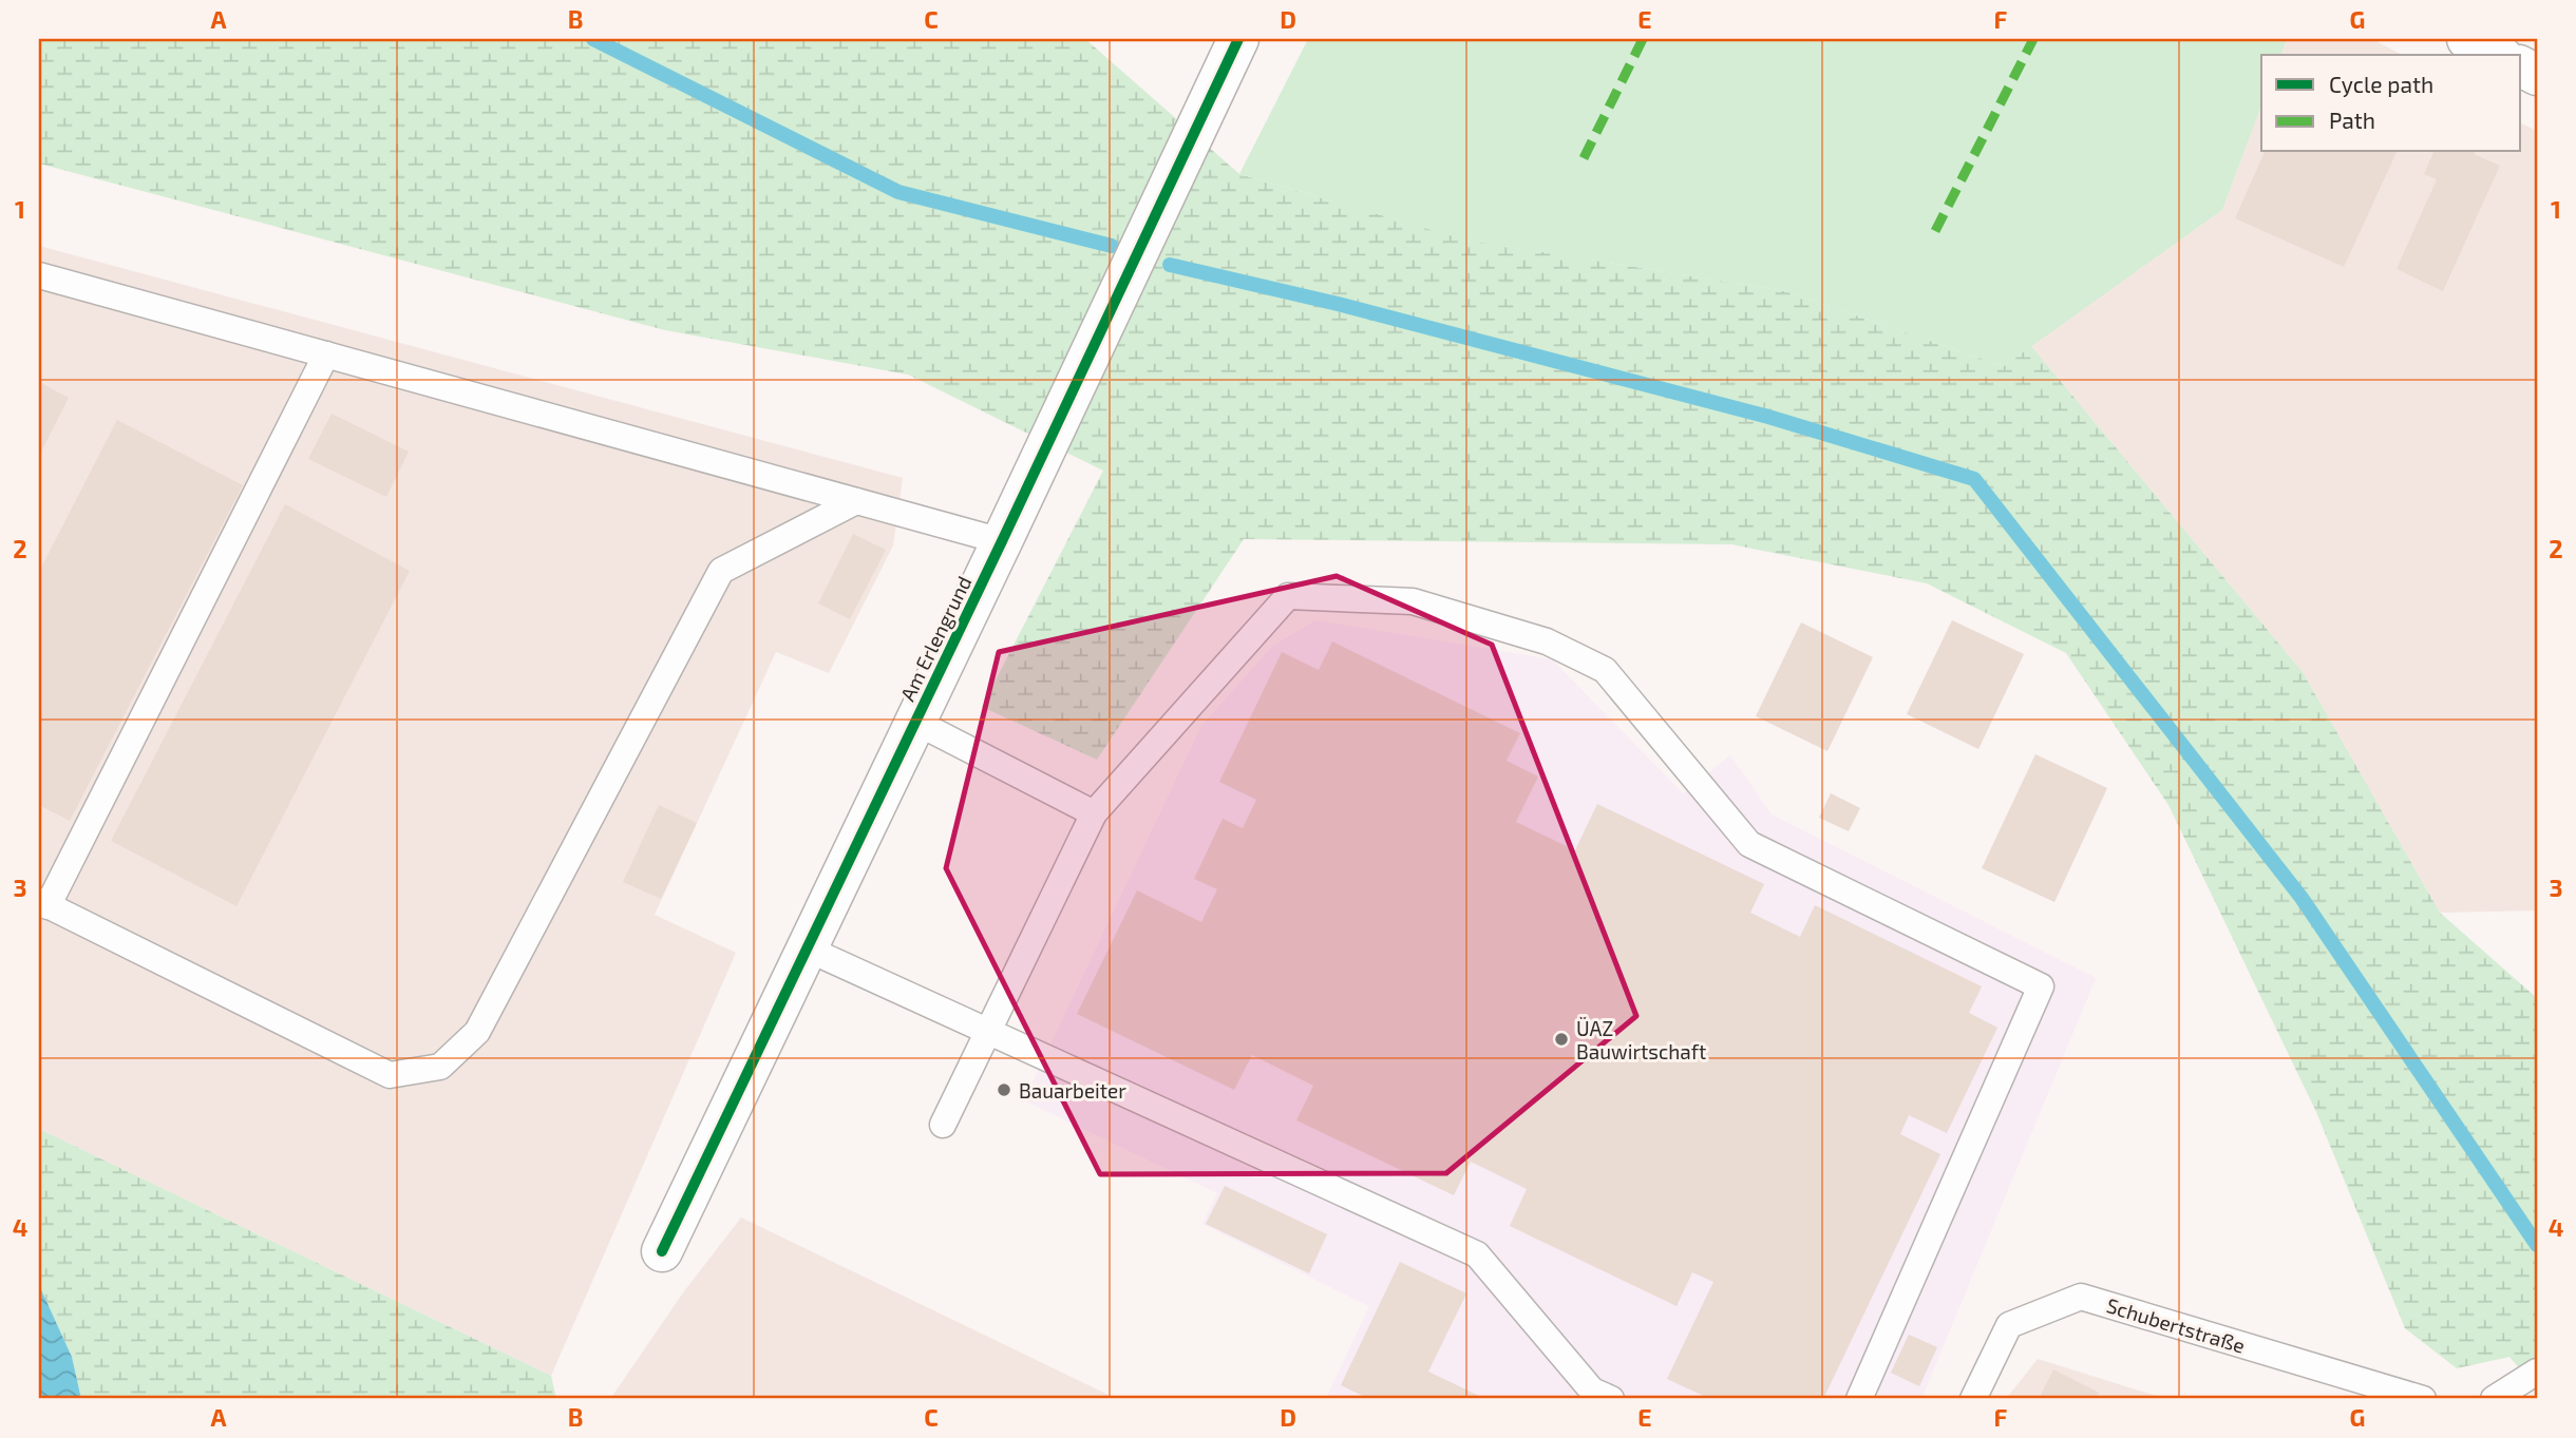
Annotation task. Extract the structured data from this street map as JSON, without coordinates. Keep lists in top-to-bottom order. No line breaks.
{"streets":{"street":["Am Erlengrund"],"lane":["Schubertstraße"]},"places":["ÜAZ Bauwirtschaft","Bauarbeiter"],"legend":["Cycle path","Path"],"grid":{"columns":["A","B","C","D","E","F","G"],"rows":["1","2","3","4"]}}
